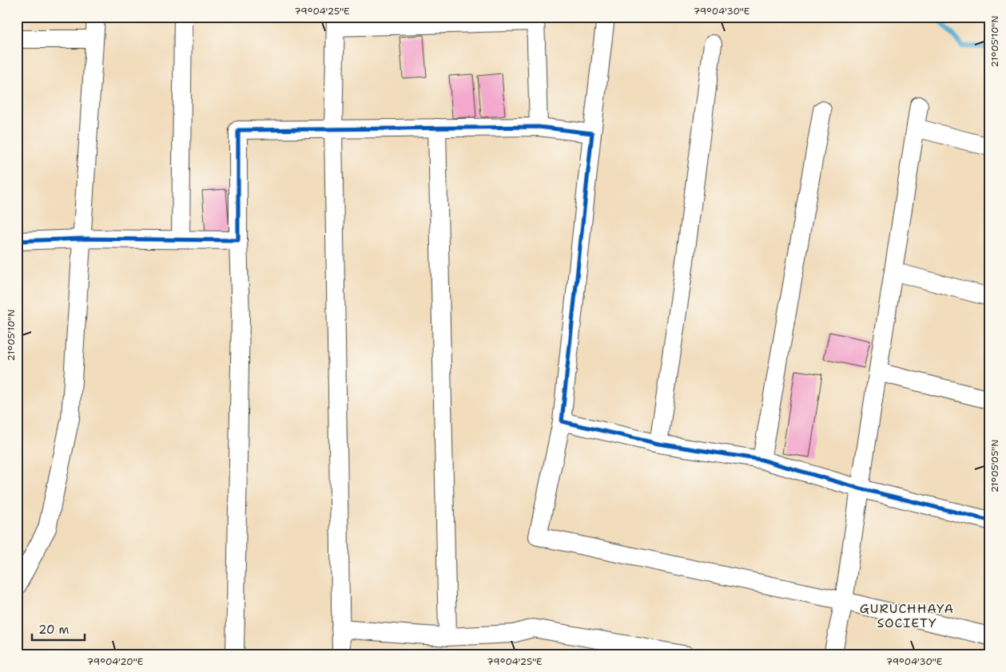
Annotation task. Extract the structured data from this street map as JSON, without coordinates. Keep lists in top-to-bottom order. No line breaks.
{"districts":["GURUCHHAYA SOCIETY"],"scale_bar":"20 m","coordinates":["79°04'25\"E","79°04'30\"E","21°05'10\"N","21°05'05\"N","79°04'20\"E"]}
